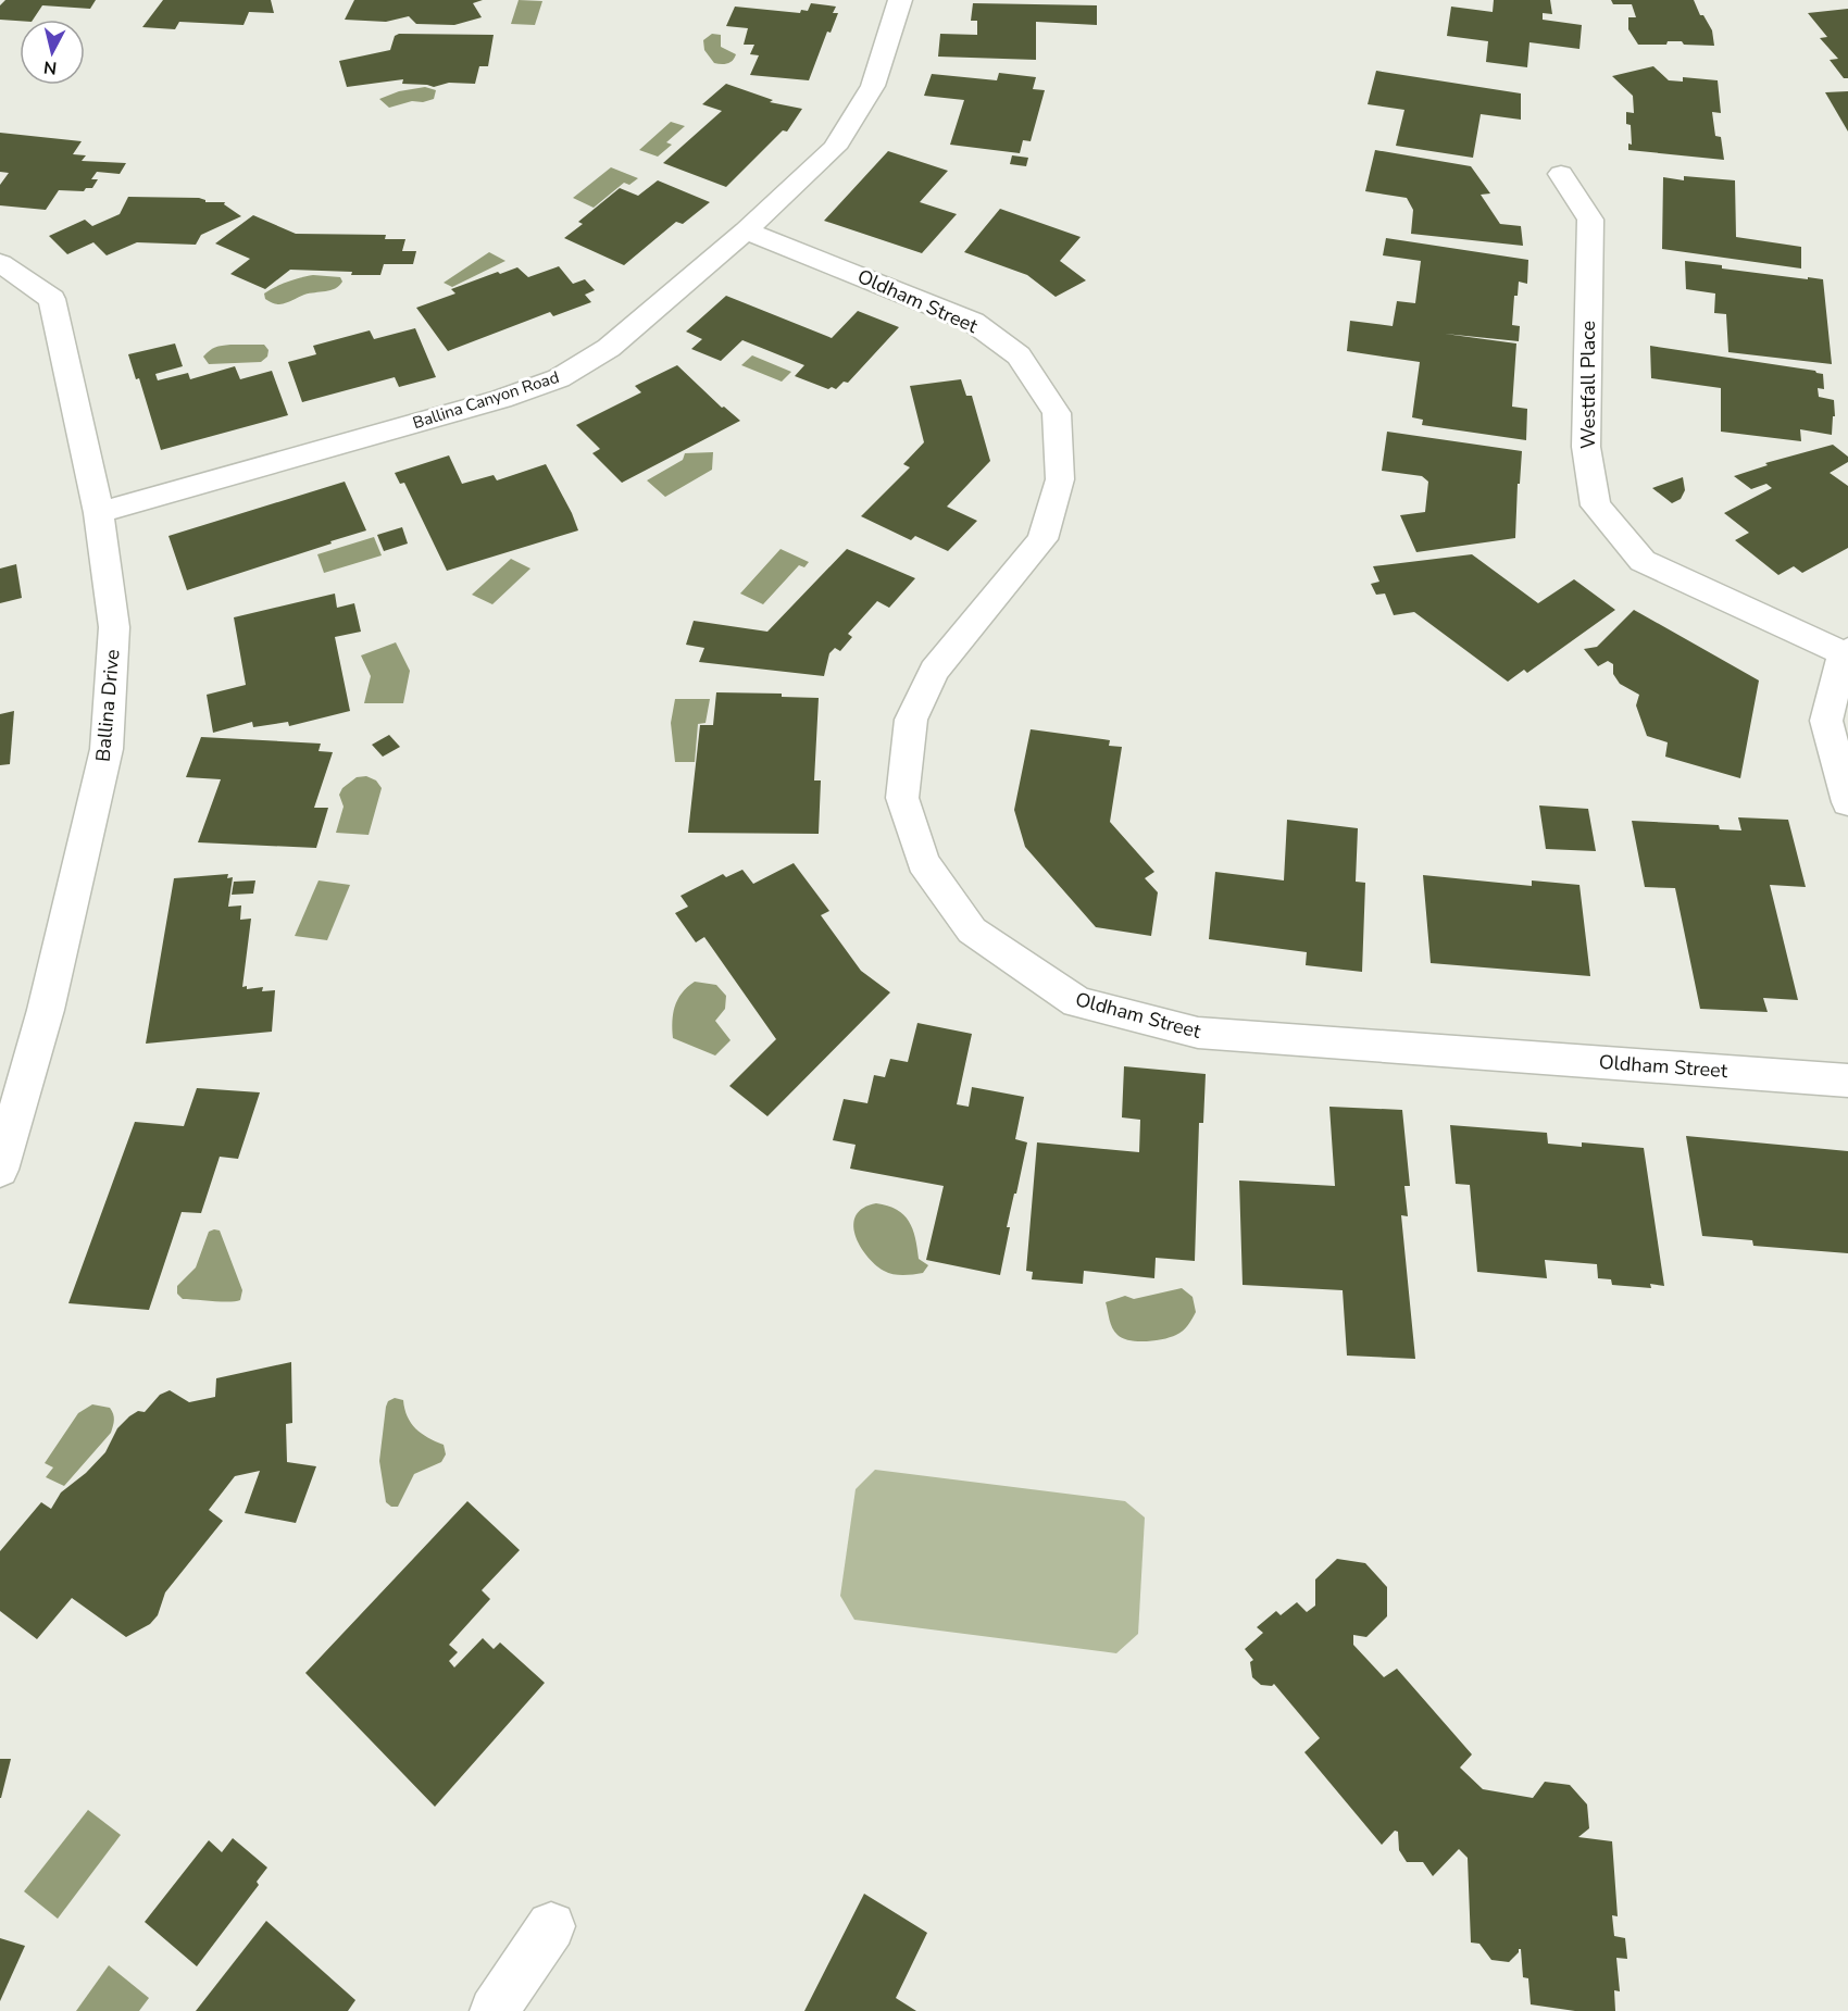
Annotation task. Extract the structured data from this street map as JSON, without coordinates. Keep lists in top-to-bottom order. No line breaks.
{"streets":{"street":["Oldham Street","Westfall Place","Ballina Canyon Road","Ballina Drive"]},"crossings":[["Oldham Street","Ballina Canyon Road"],["Ballina Canyon Road","Ballina Drive"]],"north":"bottom"}
